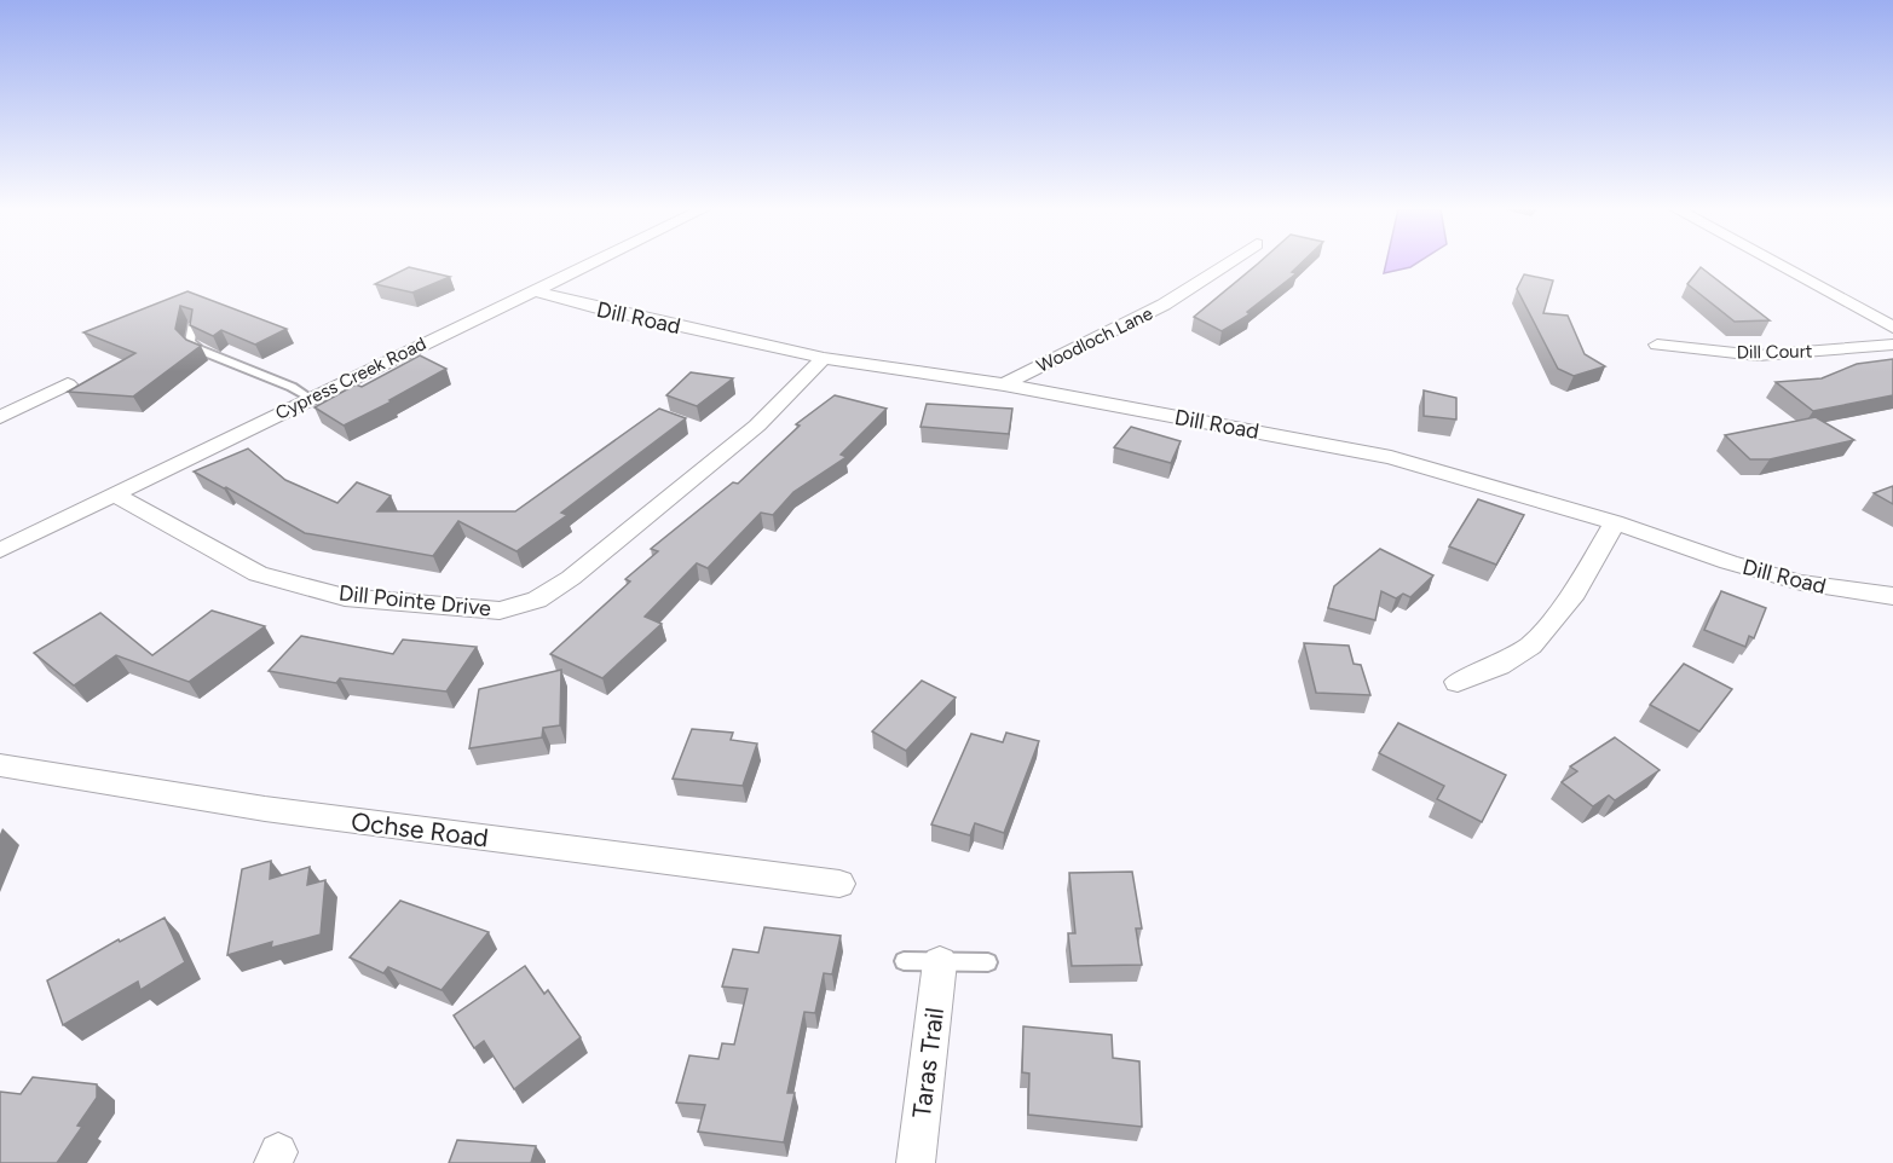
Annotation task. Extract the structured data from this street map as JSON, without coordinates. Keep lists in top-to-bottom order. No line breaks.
{"streets":{"street":["Dill Road","Woodloch Lane","Dill Court","Cypress Creek Road","Dill Pointe Drive","Ochse Road","Taras Trail"]},"crossings":[["Dill Road","Woodloch Lane"],["Dill Road","Cypress Creek Road"],["Dill Road","Dill Pointe Drive"],["Cypress Creek Road","Dill Pointe Drive"]]}
